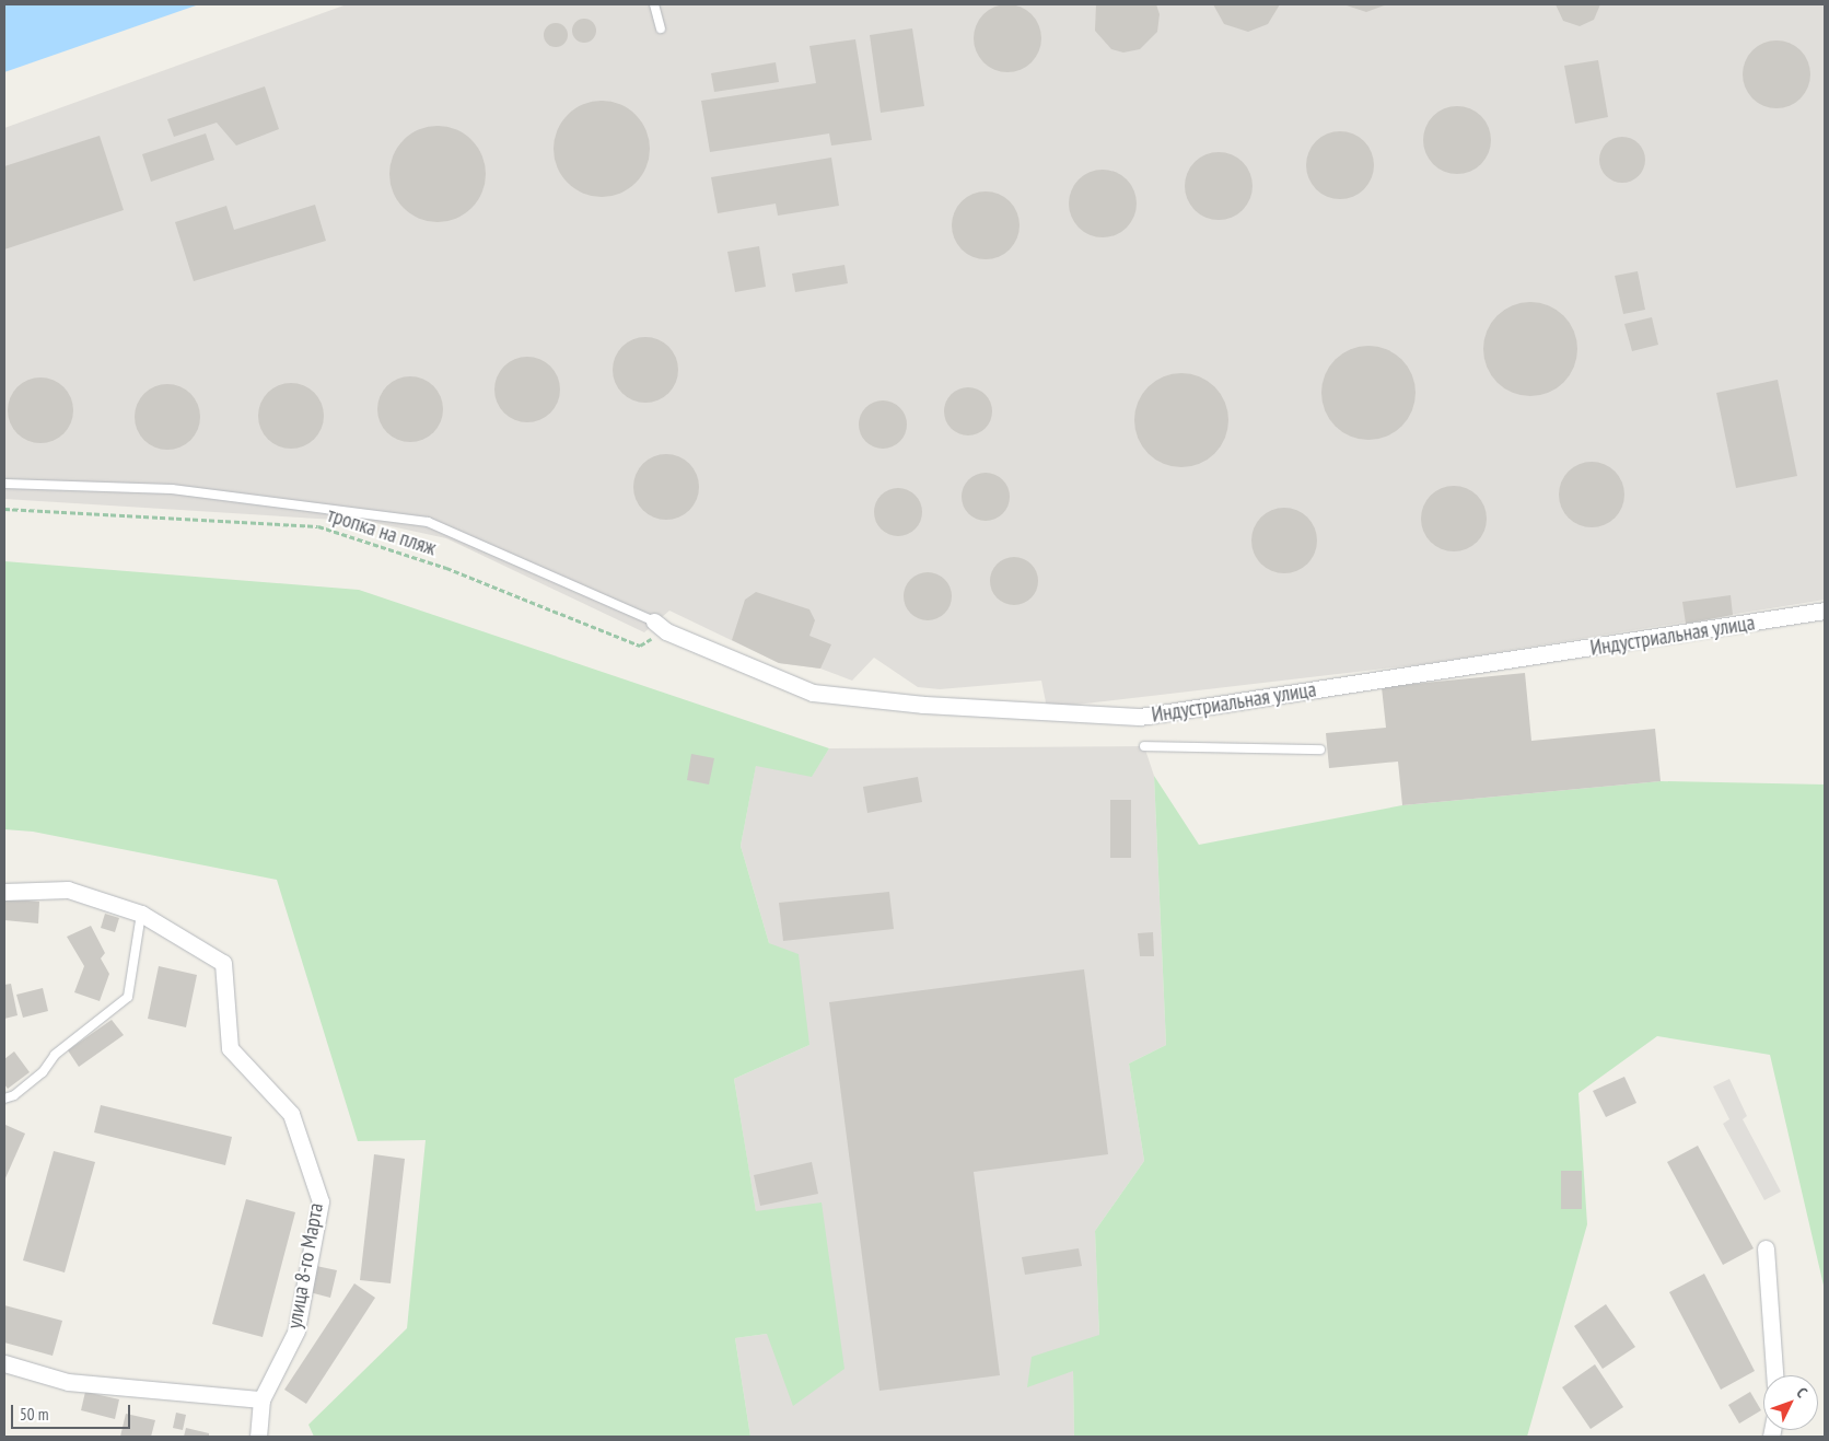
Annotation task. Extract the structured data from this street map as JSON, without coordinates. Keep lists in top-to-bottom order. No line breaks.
{"streets":{"street":["Индустриальная улица","улица 8-го Марта"],"path":["тропка на пляж"]},"crossings":[["тропка на пляж","Индустриальная улица"]],"scale_bar":"50 m","north":"top right"}
